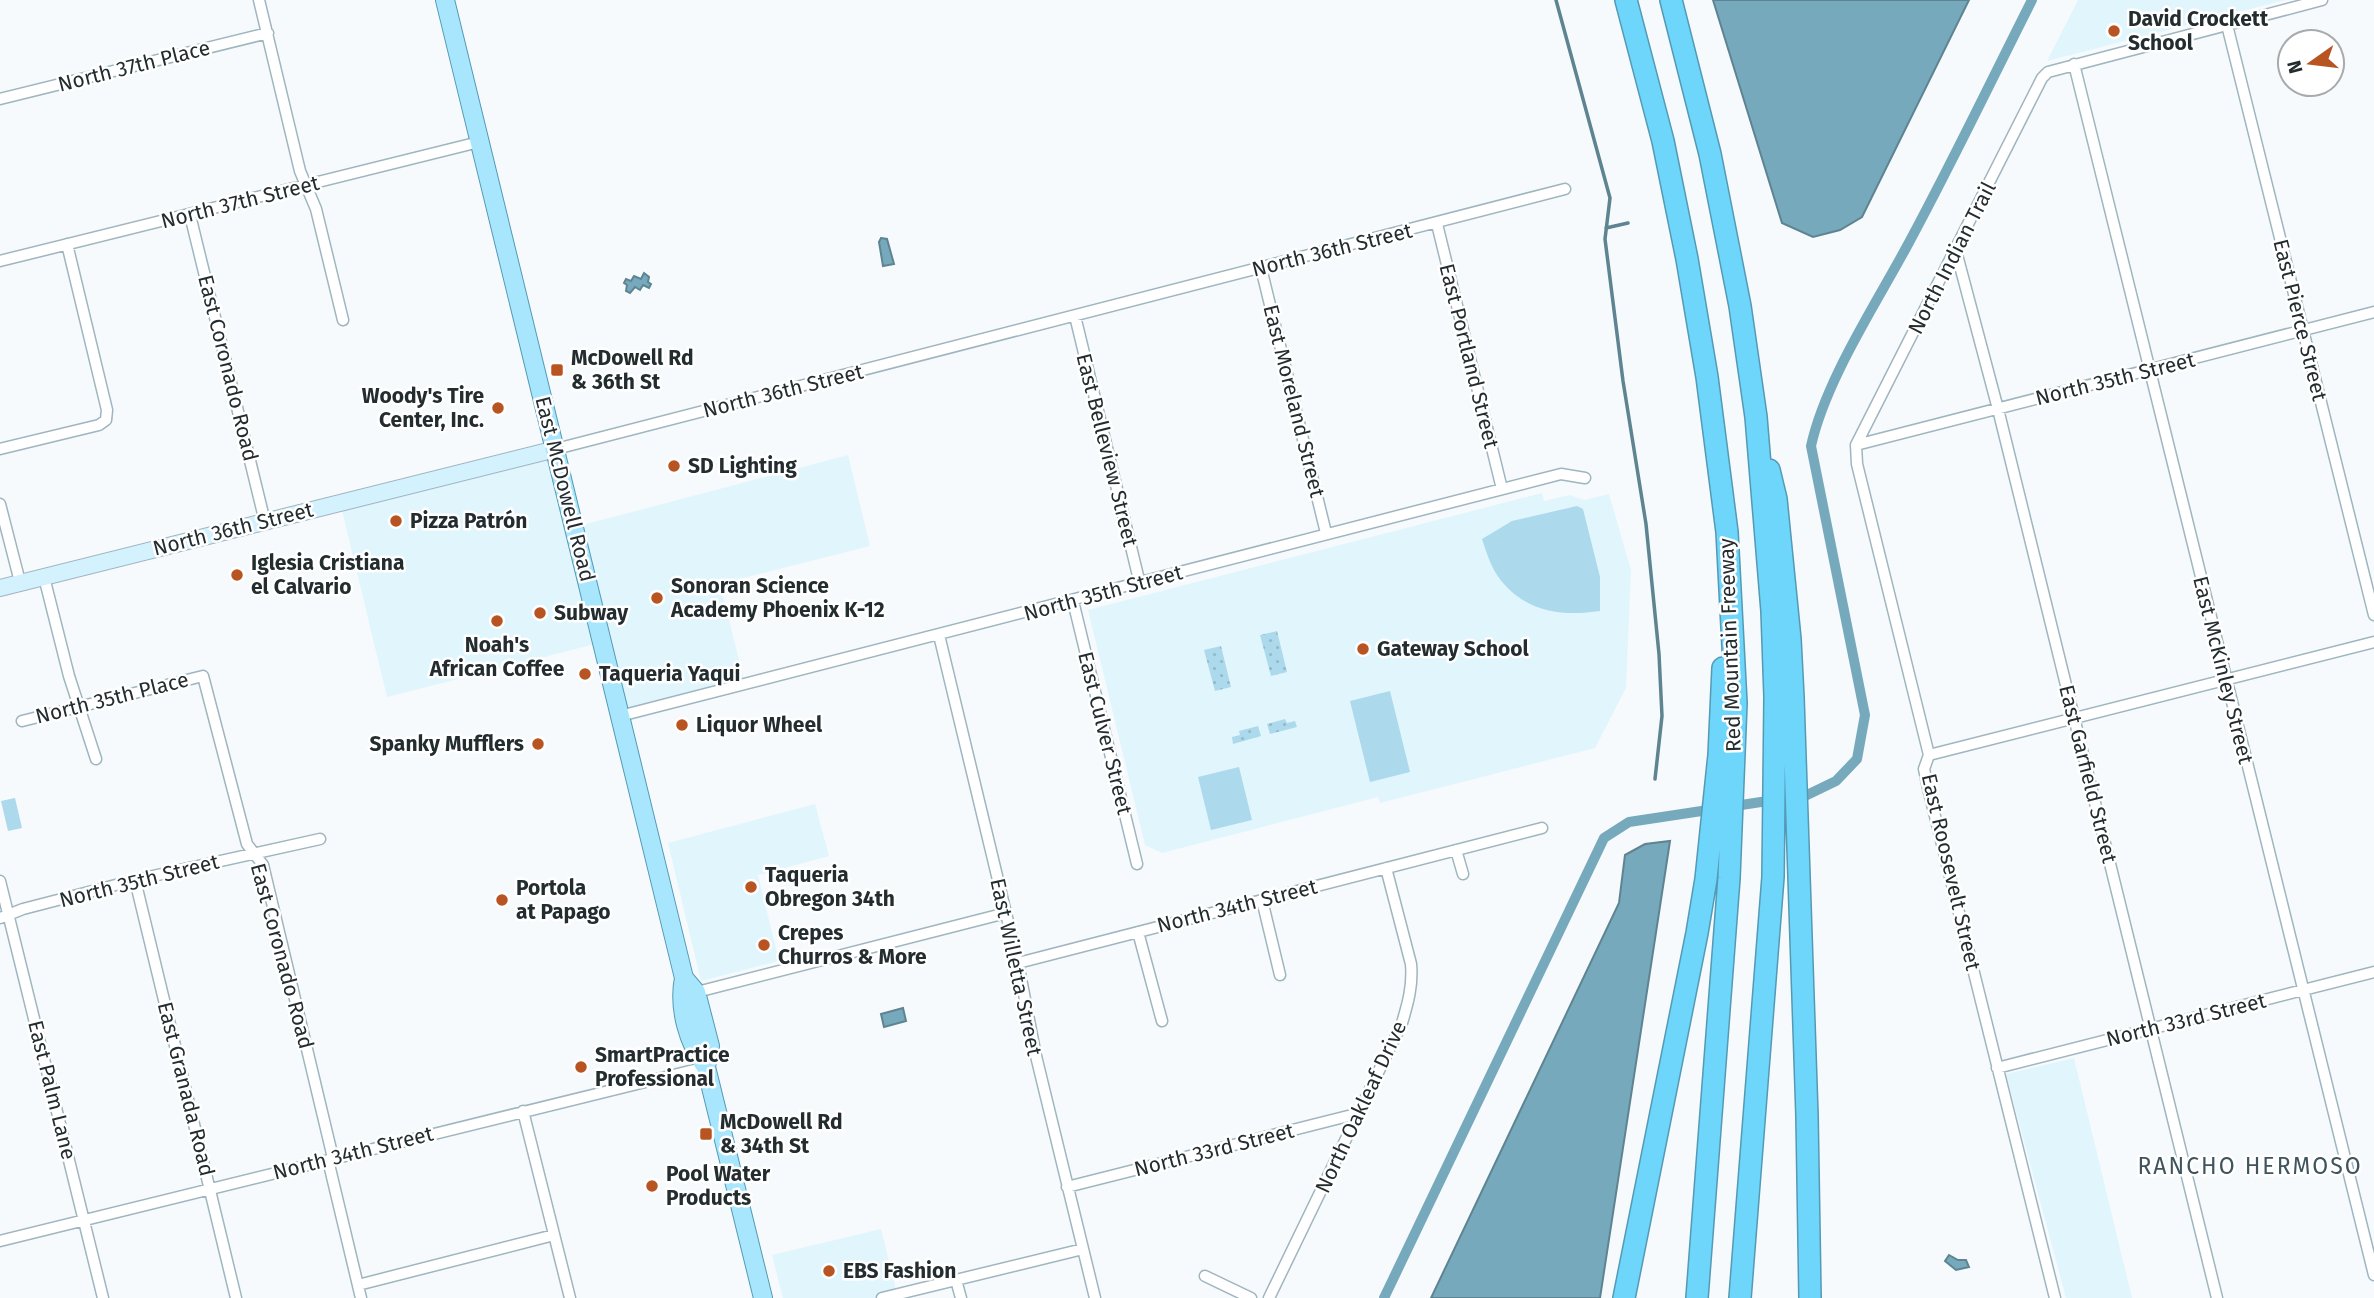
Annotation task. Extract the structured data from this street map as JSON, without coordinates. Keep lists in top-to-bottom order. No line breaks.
{"streets":{"highway":["Red Mountain Freeway"],"main road":["North 36th Street","East McDowell Road"],"street":["North 37th Place","North 37th Street","North Indian Trail","East Pierce Street","East Portland Street","East Coronado Road","North 35th Street","East Moreland Street","East Belleview Street","East McKinley Street","North 35th Place","East Culver Street","East Garfield Street","East Roosevelt Street","North 34th Street","East Willetta Street","North 33rd Street","East Granada Road","East Palm Lane","North Oakleaf Drive"]},"crossings":[["North 37th Street","East Coronado Road"],["North 37th Street","East McDowell Road"],["North 36th Street","East Portland Street"],["North 36th Street","East Coronado Road"],["North 36th Street","East Moreland Street"],["North 36th Street","East Belleview Street"],["North 36th Street","East McDowell Road"],["North Indian Trail","North 35th Street"],["North Indian Trail","East McKinley Street"],["North Indian Trail","East Garfield Street"],["North Indian Trail","East Roosevelt Street"],["East Pierce Street","North 35th Street"],["East Portland Street","North 35th Street"],["East Coronado Road","North 35th Street"],["East Coronado Road","North 35th Place"],["East Coronado Road","North 34th Street"],["North 35th Street","East Moreland Street"],["North 35th Street","East Belleview Street"],["North 35th Street","East McDowell Road"],["North 35th Street","East McKinley Street"],["North 35th Street","East Culver Street"],["North 35th Street","East Garfield Street"],["North 35th Street","East Roosevelt Street"],["North 35th Street","East Willetta Street"],["North 35th Street","East Granada Road"],["North 35th Street","East Palm Lane"],["East McDowell Road","North 34th Street"],["East McKinley Street","North 33rd Street"],["East Garfield Street","North 33rd Street"],["East Roosevelt Street","North 33rd Street"],["North 34th Street","East Willetta Street"],["North 34th Street","East Granada Road"],["North 34th Street","East Palm Lane"],["North 34th Street","North Oakleaf Drive"],["East Willetta Street","North 33rd Street"],["North 33rd Street","North Oakleaf Drive"]],"districts":["RANCHO HERMOSO"],"places":{"other":["David Crockett School","Woody's Tire Center, Inc.","SD Lighting","Pizza Patrón","Iglesia Cristiana el Calvario","Sonoran Science Academy Phoenix K-12","Subway","Noah's African Coffee","Gateway School","Taqueria Yaqui","Liquor Wheel","Spanky Mufflers","Taqueria Obregon 34th","Portola at Papago","Crepes Churros & More","SmartPractice Professional","Pool Water Products","EBS Fashion"],"transit":["McDowell Rd & 36th St","McDowell Rd & 34th St"]},"north":"left"}
